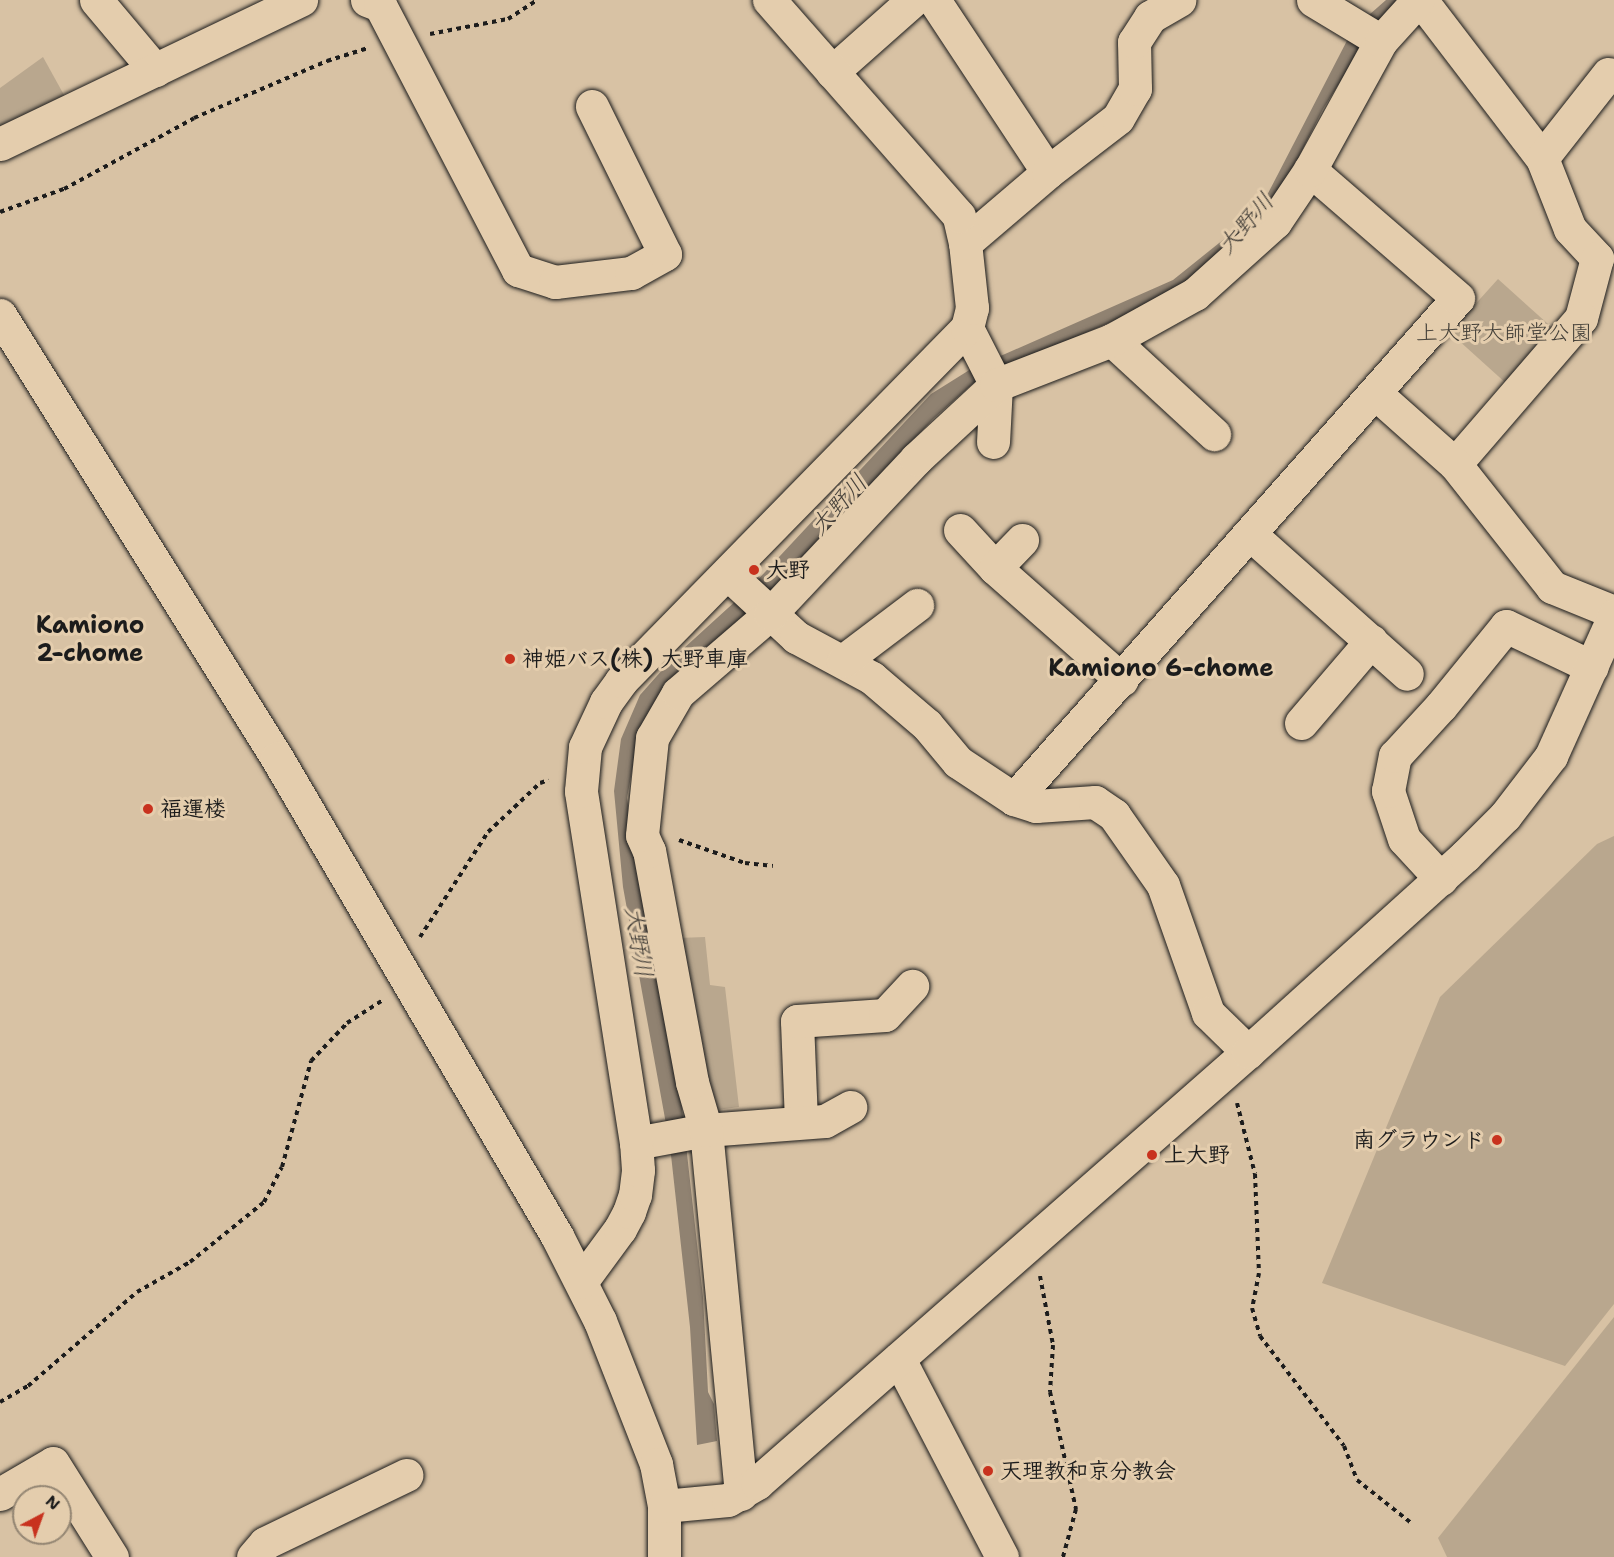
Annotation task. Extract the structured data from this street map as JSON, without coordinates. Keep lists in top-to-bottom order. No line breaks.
{"districts":["Kamiono 2-chome","Kamiono 6-chome"],"water":["大野川"],"parks":["上大野大師堂公園"],"places":["大野","神姫バス(株) 大野車庫","福運楼","南グラウンド","上大野","天理教和京分教会"],"north":"top right"}
